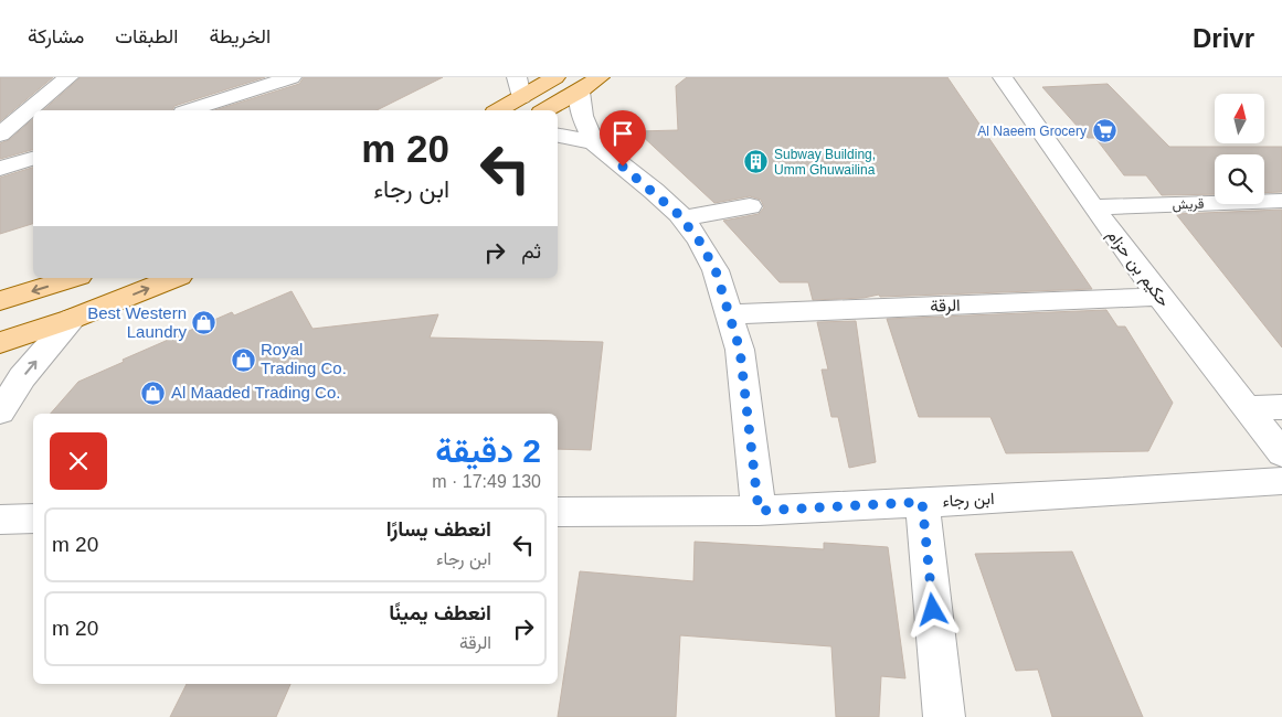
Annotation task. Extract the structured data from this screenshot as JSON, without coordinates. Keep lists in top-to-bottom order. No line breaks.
{"streets":{"street":["قريش","حكيم بن حزام","الرقة","ابن رجاء"]},"crossings":[["قريش","حكيم بن حزام"],["حكيم بن حزام","الرقة"]],"places":{"supermarket":["Al Naeem Grocery"],"building":["Subway Building, Umm Ghuwailina"],"shop":["Best Western Laundry","Royal Trading Co.","Al Maaded Trading Co."]},"north":"top","page":{"header":"Drivr","nav":["الخريطة","الطبقات","مشاركة"],"turn":["20 m","ابن رجاء"],"then":"ثم","heading":["2 دقيقة","130 m · 17:49"],"list":[{"name":"انعطف يسارًا","note":"ابن رجاء","value":"20 m"},{"name":"انعطف يمينًا","note":"الرقة","value":"20 m"}]}}
